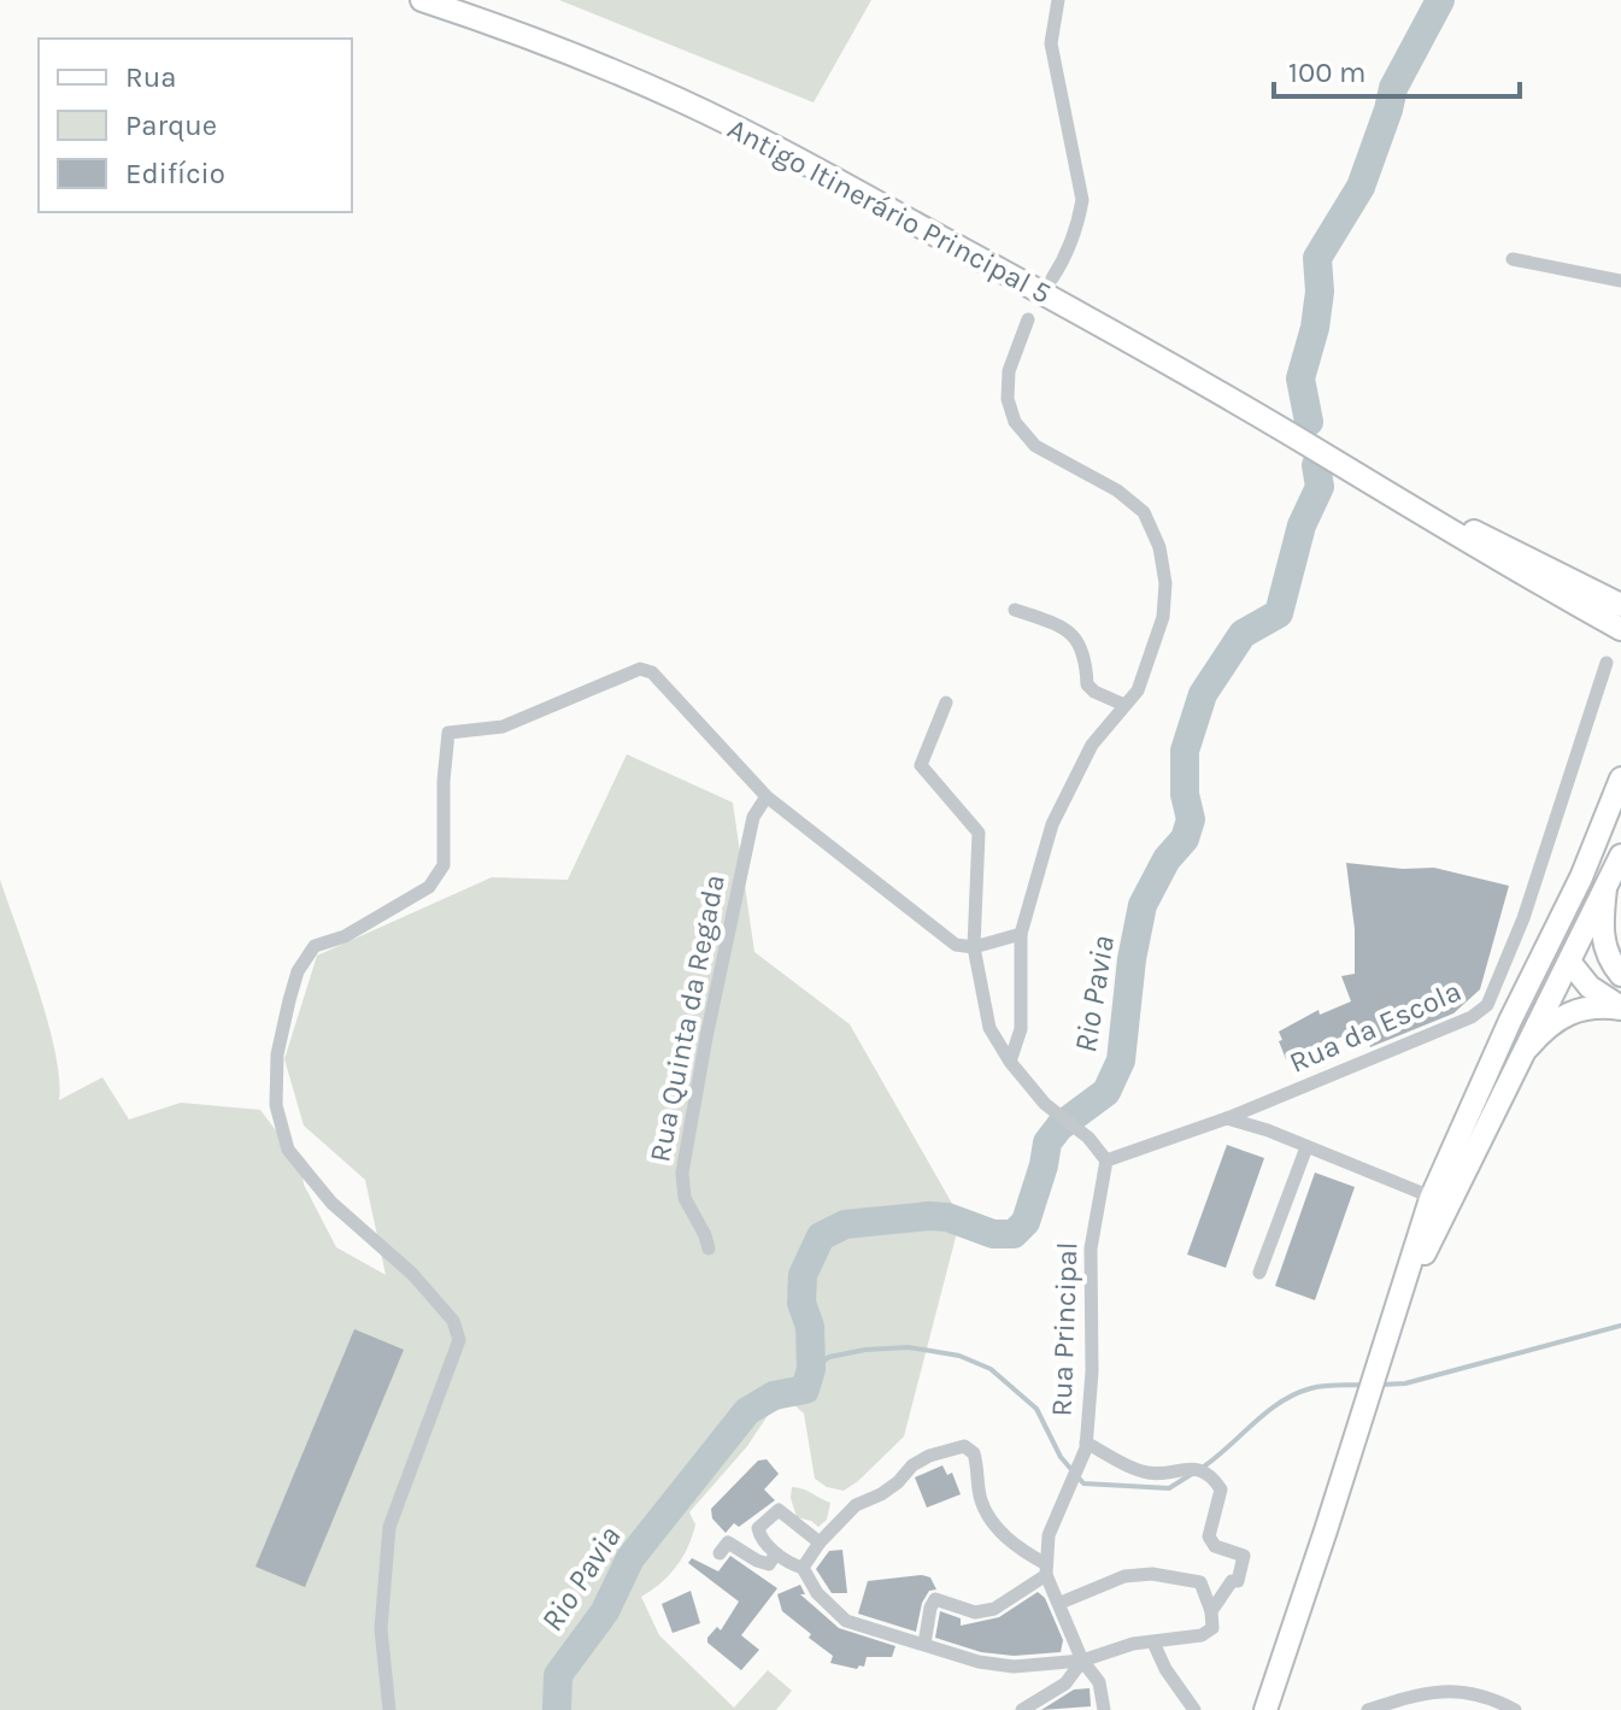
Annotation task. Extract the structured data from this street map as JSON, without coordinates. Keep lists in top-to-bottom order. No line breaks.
{"streets":{"main road":["Antigo Itinerário Principal 5"],"street":["Rua Quinta da Regada","Rua da Escola","Rua Principal"]},"crossings":[["Rua da Escola","Rua Principal"]],"water":["Rio Pavia"],"legend":["Rua","Parque","Edifício"],"scale_bar":"100 m"}
